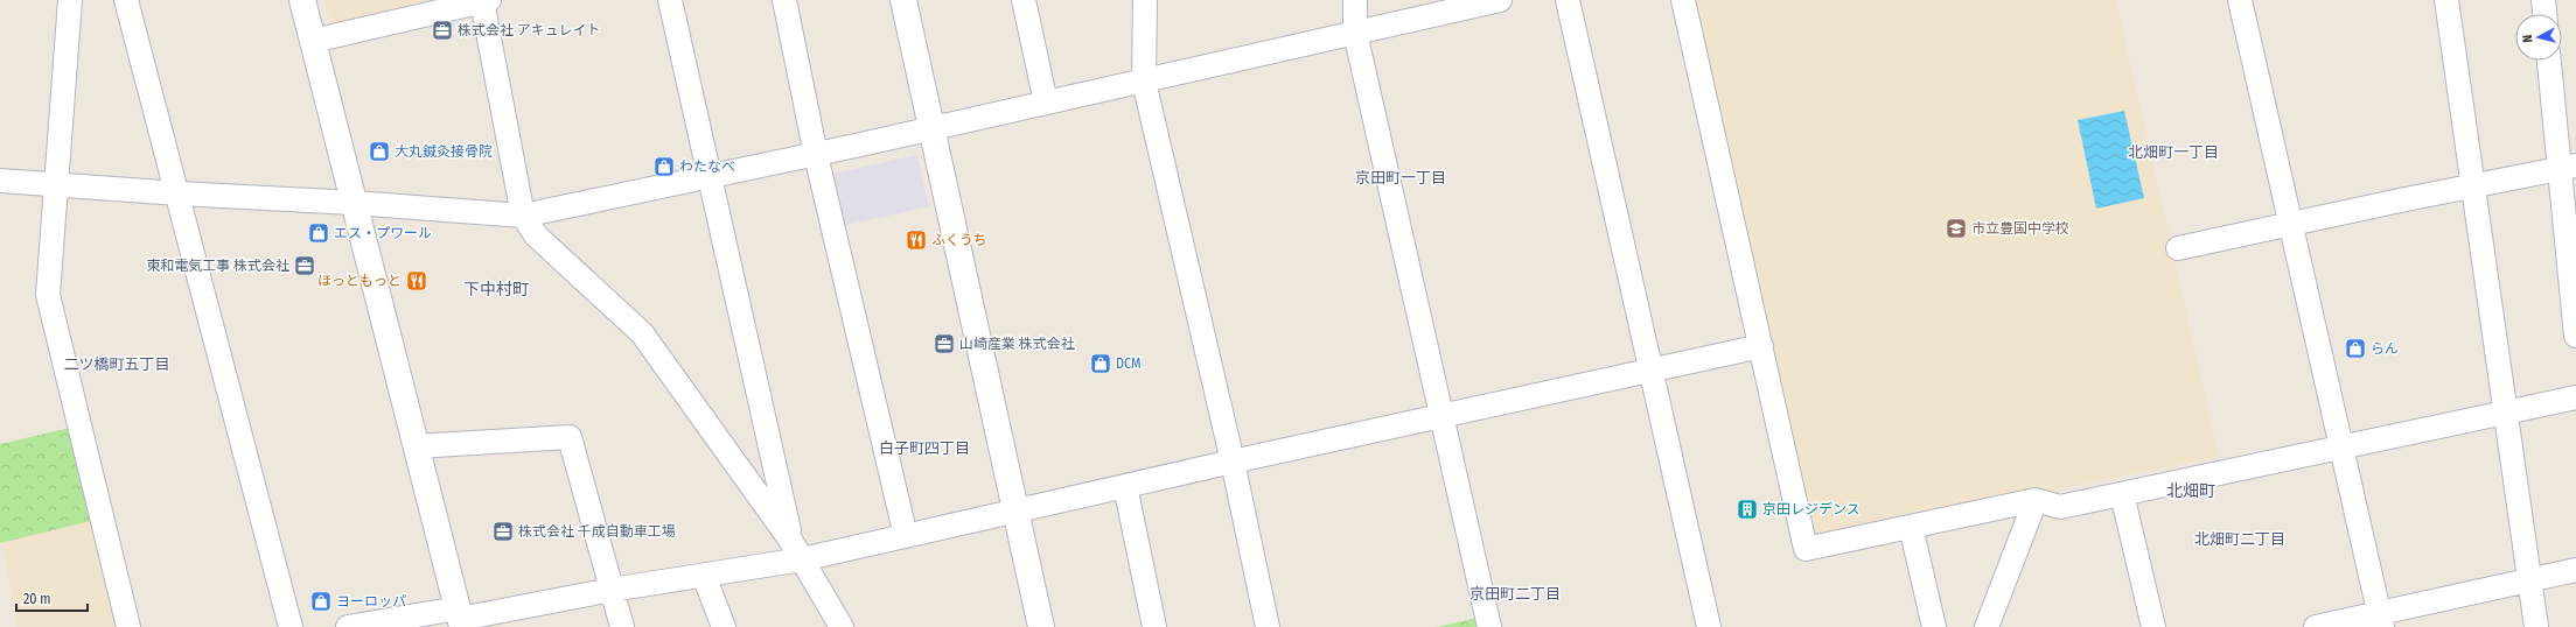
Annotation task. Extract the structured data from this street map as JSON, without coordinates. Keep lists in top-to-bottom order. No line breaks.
{"districts":["北畑町一丁目","京田町一丁目","下中村町","二ツ橋町五丁目","白子町四丁目","北畑町","北畑町二丁目","京田町二丁目"],"places":{"office":["株式会社 アキュレイト","東和電気工事 株式会社","山崎産業 株式会社","株式会社 千成自動車工場"],"shop":["大丸鍼灸接骨院","わたなべ","エス・プワール","らん","DCM","ヨーロッパ"],"school or university":["市立豊国中学校"],"restaurant":["ふくうち","ほっともっと"],"building":["京田レジデンス"]},"scale_bar":"20 m","north":"left"}
